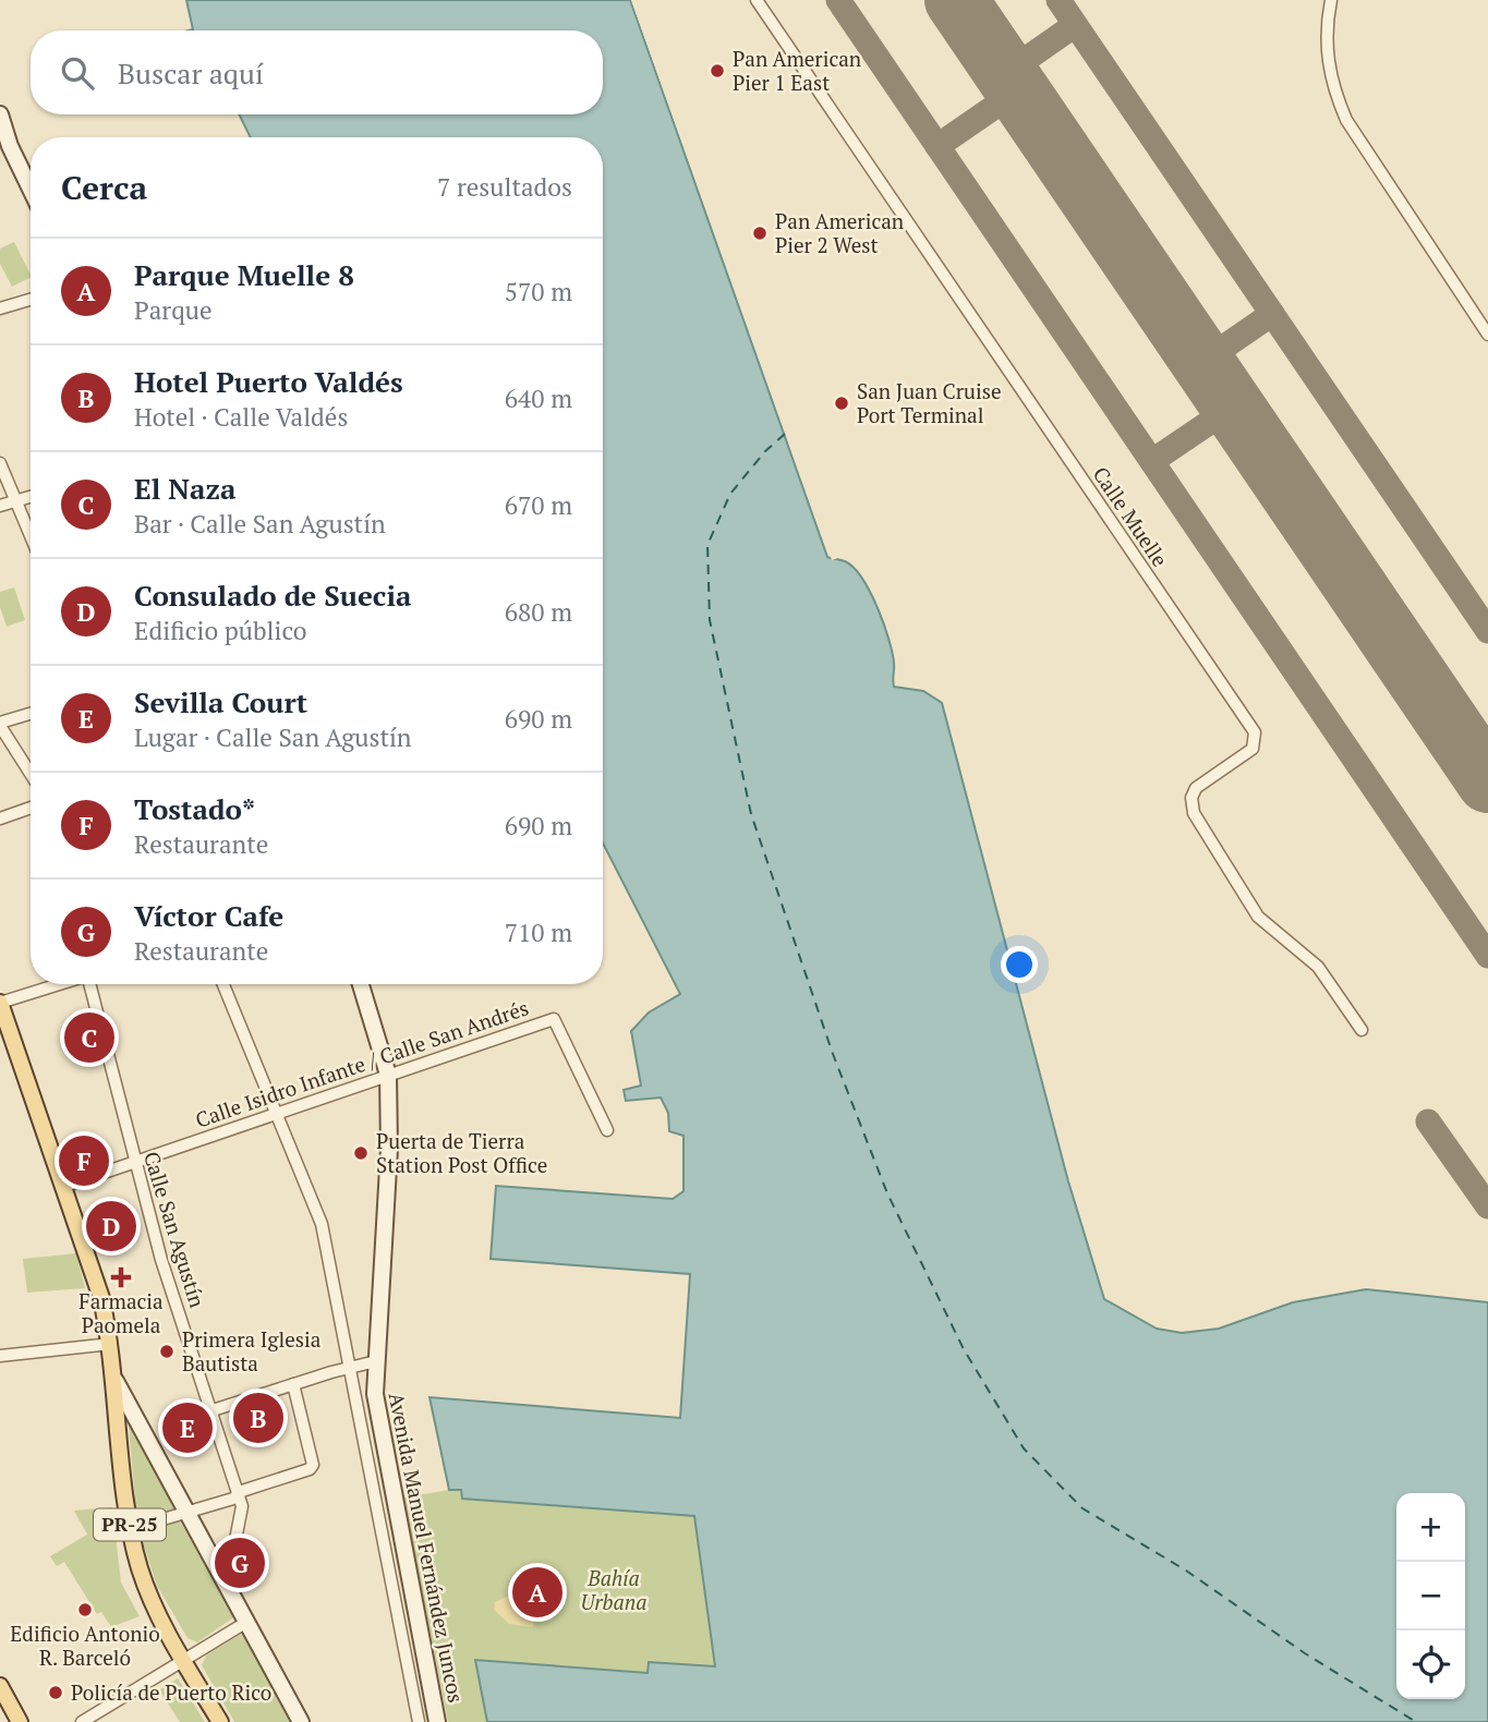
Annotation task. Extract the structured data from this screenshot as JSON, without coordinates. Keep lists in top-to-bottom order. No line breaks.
{"streets":{"main road":["PR-25","Avenida Manuel Fernández Juncos"],"street":["Calle Muelle","Calle Isidro Infante / Calle San Andrés","Calle San Agustín"]},"crossings":[["Calle Isidro Infante / Calle San Andrés","Calle San Agustín"],["Calle Isidro Infante / Calle San Andrés","PR-25"],["Calle Isidro Infante / Calle San Andrés","Avenida Manuel Fernández Juncos"]],"parks":["Bahía Urbana"],"places":{"other":["Pan American Pier 1 East","Pan American Pier 2 West","San Juan Cruise Port Terminal","Puerta de Tierra Station Post Office","Primera Iglesia Bautista","Edificio Antonio R. Barceló","Policía de Puerto Rico"],"health":["Farmacia Paomela"]},"page":{"search":"Buscar aquí","heading":["Cerca","7 resultados"],"list":[{"mark":"A","name":"Parque Muelle 8","note":"Parque","value":"570 m"},{"mark":"B","name":"Hotel Puerto Valdés","note":"Hotel · Calle Valdés","value":"640 m"},{"mark":"C","name":"El Naza","note":"Bar · Calle San Agustín","value":"670 m"},{"mark":"D","name":"Consulado de Suecia","note":"Edificio público","value":"680 m"},{"mark":"E","name":"Sevilla Court","note":"Lugar · Calle San Agustín","value":"690 m"},{"mark":"F","name":"Tostado*","note":"Restaurante","value":"690 m"},{"mark":"G","name":"Víctor Cafe","note":"Restaurante","value":"710 m"}],"pins":["C","F","D","B","E","G","A"],"map_buttons":["+","−"]}}
